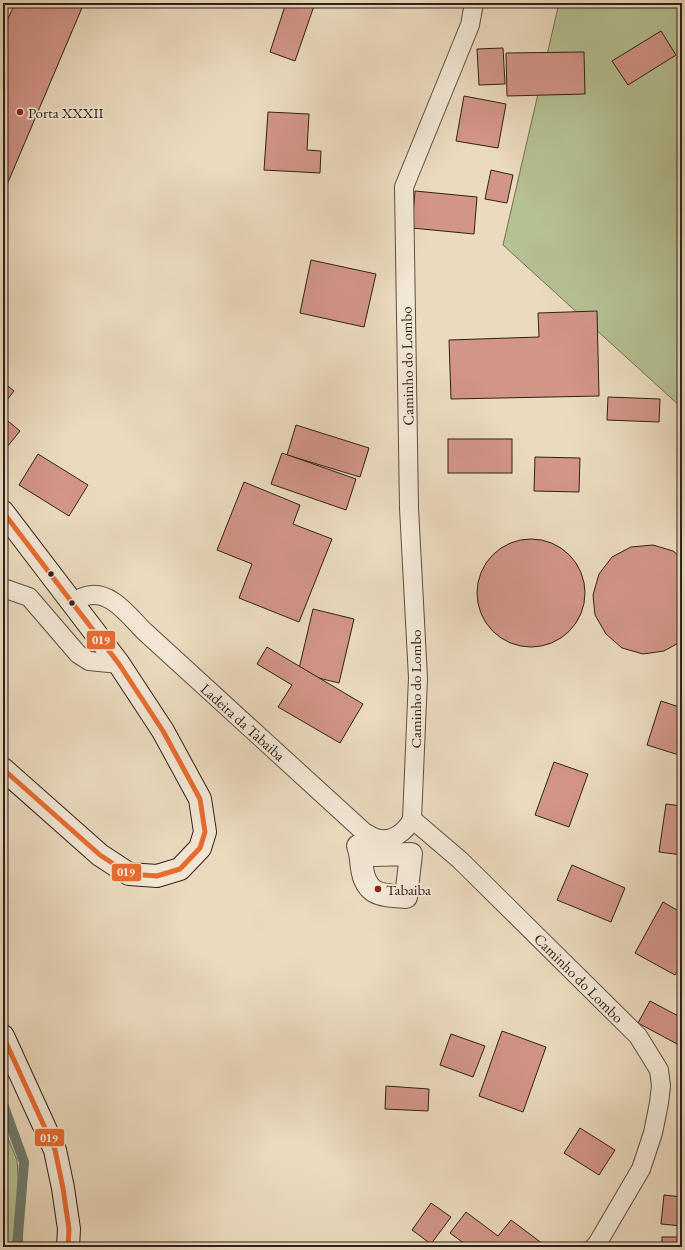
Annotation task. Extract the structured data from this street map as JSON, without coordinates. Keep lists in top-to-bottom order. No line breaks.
{"streets":{"lane":["Caminho do Lombo","Ladeira da Tabaiba"]},"crossings":[["Caminho do Lombo","Ladeira da Tabaiba"]],"places":["Porta XXXII","Tabaiba"],"lines":["transit line 019"]}
